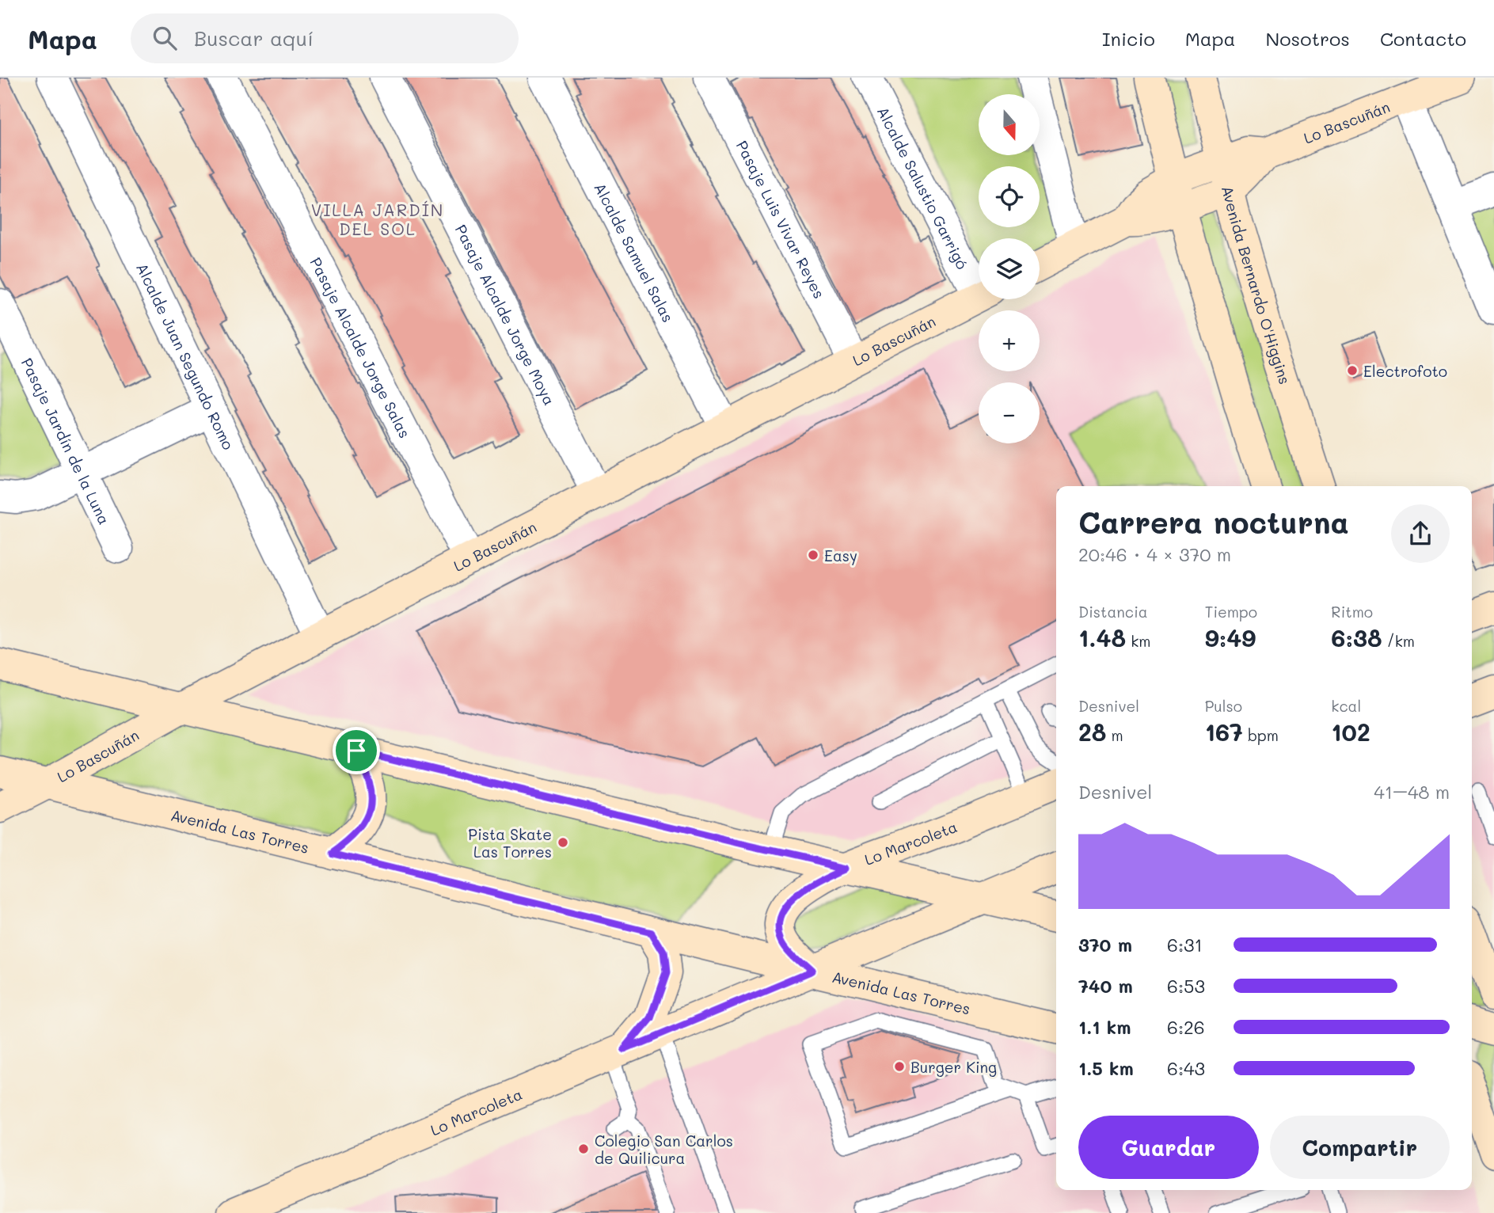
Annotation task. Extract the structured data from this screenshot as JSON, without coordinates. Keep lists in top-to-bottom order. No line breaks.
{"streets":{"street":["Lo Bascuñán","Alcalde Salustio Garrigó","Pasaje Luis Vivar Reyes","Alcalde Samuel Salas","Avenida Bernardo O'Higgins","Pasaje Alcalde Jorge Moya","Pasaje Alcalde Jorge Salas","Alcalde Juan Segundo Romo","Pasaje Jardín de la Luna","Avenida Las Torres","Lo Marcoleta"]},"crossings":[["Lo Bascuñán","Pasaje Luis Vivar Reyes"],["Lo Bascuñán","Alcalde Samuel Salas"],["Lo Bascuñán","Avenida Bernardo O'Higgins"],["Lo Bascuñán","Pasaje Alcalde Jorge Moya"],["Lo Bascuñán","Pasaje Alcalde Jorge Salas"],["Lo Bascuñán","Alcalde Juan Segundo Romo"],["Lo Bascuñán","Avenida Las Torres"],["Avenida Las Torres","Lo Marcoleta"]],"districts":["VILLA JARDÍN DEL SOL"],"places":["Electrofoto","Easy","Pista Skate Las Torres","Burger King","Colegio San Carlos de Quilicura"],"north":"bottom","page":{"header":"Mapa","search":"Buscar aquí","nav":["Inicio","Mapa","Nosotros","Contacto"],"map_buttons":["+","−"],"heading":["Carrera nocturna","20:46 · 4 × 370 m"],"stats":[["Distancia","1.48 km"],["Tiempo","9:49"],["Ritmo","6:38 /km"],["Desnivel","28 m"],["Pulso","167 bpm"],["kcal","102"]],"chart":["Desnivel","41–48 m"],"list":[{"name":"370 m","note":"6:31"},{"name":"740 m","note":"6:53"},{"name":"1.1 km","note":"6:26"},{"name":"1.5 km","note":"6:43"}],"buttons":["Guardar","Compartir"]}}
